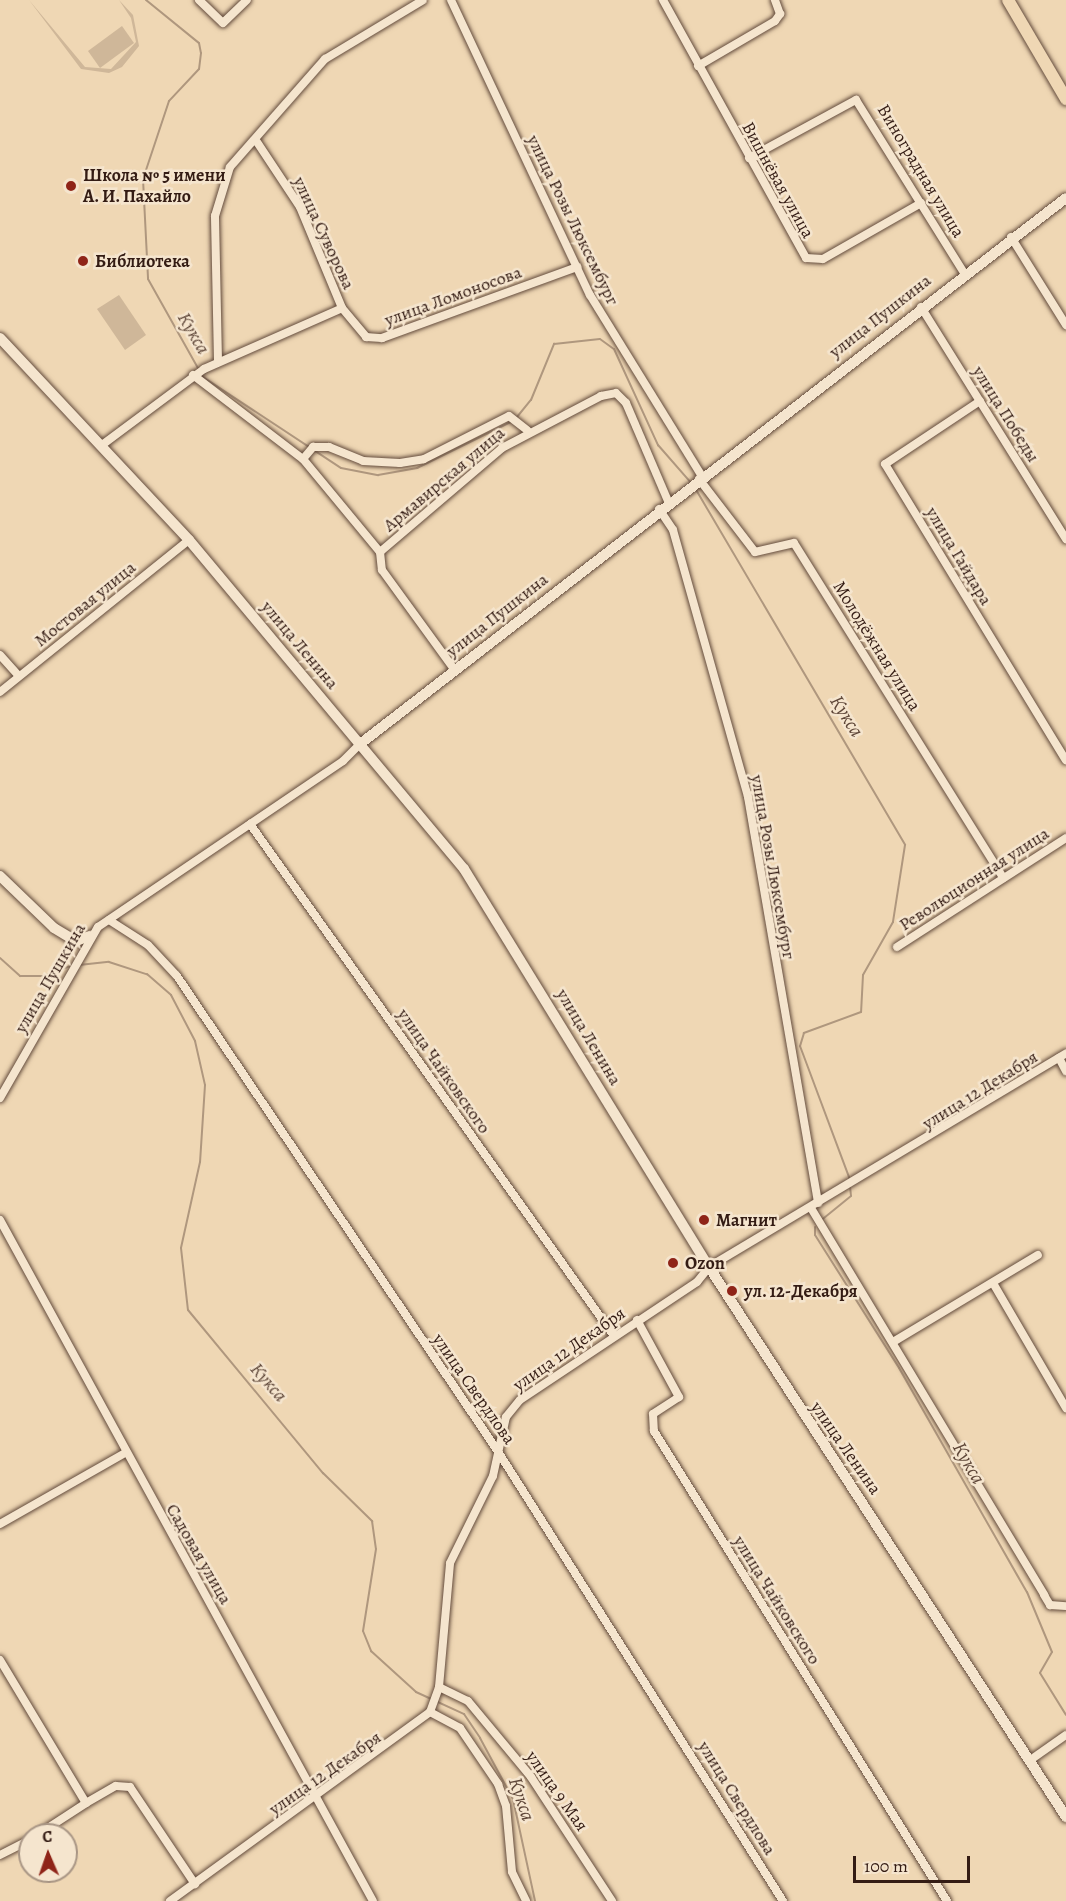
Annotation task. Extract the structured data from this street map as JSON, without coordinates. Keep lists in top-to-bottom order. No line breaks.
{"streets":{"street":["Виноградная улица","Вишнёвая улица","улица Розы Люксембург","улица Суворова","улица Ломоносова","улица Пушкина","улица Победы","Армавирская улица","улица Гайдара","Мостовая улица","улица Ленина","Молодёжная улица","Революционная улица","улица Чайковского","улица 12 Декабря","улица Свердлова","Садовая улица","улица 9 Мая"]},"crossings":[["Виноградная улица","Вишнёвая улица"],["Виноградная улица","улица Пушкина"],["улица Розы Люксембург","улица Ломоносова"],["улица Розы Люксембург","улица Пушкина"],["улица Розы Люксембург","Армавирская улица"],["улица Розы Люксембург","Молодёжная улица"],["улица Розы Люксембург","улица 12 Декабря"],["улица Суворова","улица Ломоносова"],["улица Пушкина","улица Победы"],["улица Пушкина","Армавирская улица"],["улица Пушкина","улица Ленина"],["улица Пушкина","Молодёжная улица"],["улица Пушкина","улица Чайковского"],["улица Пушкина","улица Свердлова"],["улица Победы","улица Гайдара"],["Мостовая улица","улица Ленина"],["улица Ленина","улица 12 Декабря"],["Молодёжная улица","Революционная улица"],["улица Чайковского","улица 12 Декабря"],["улица 12 Декабря","улица Свердлова"],["улица 12 Декабря","Садовая улица"],["улица 12 Декабря","улица 9 Мая"]],"water":["Кукса"],"places":["Школа № 5 имени А. И. Пахайло","Библиотека","Магнит","Ozon","ул. 12-Декабря"],"scale_bar":"100 m","north":"top"}
